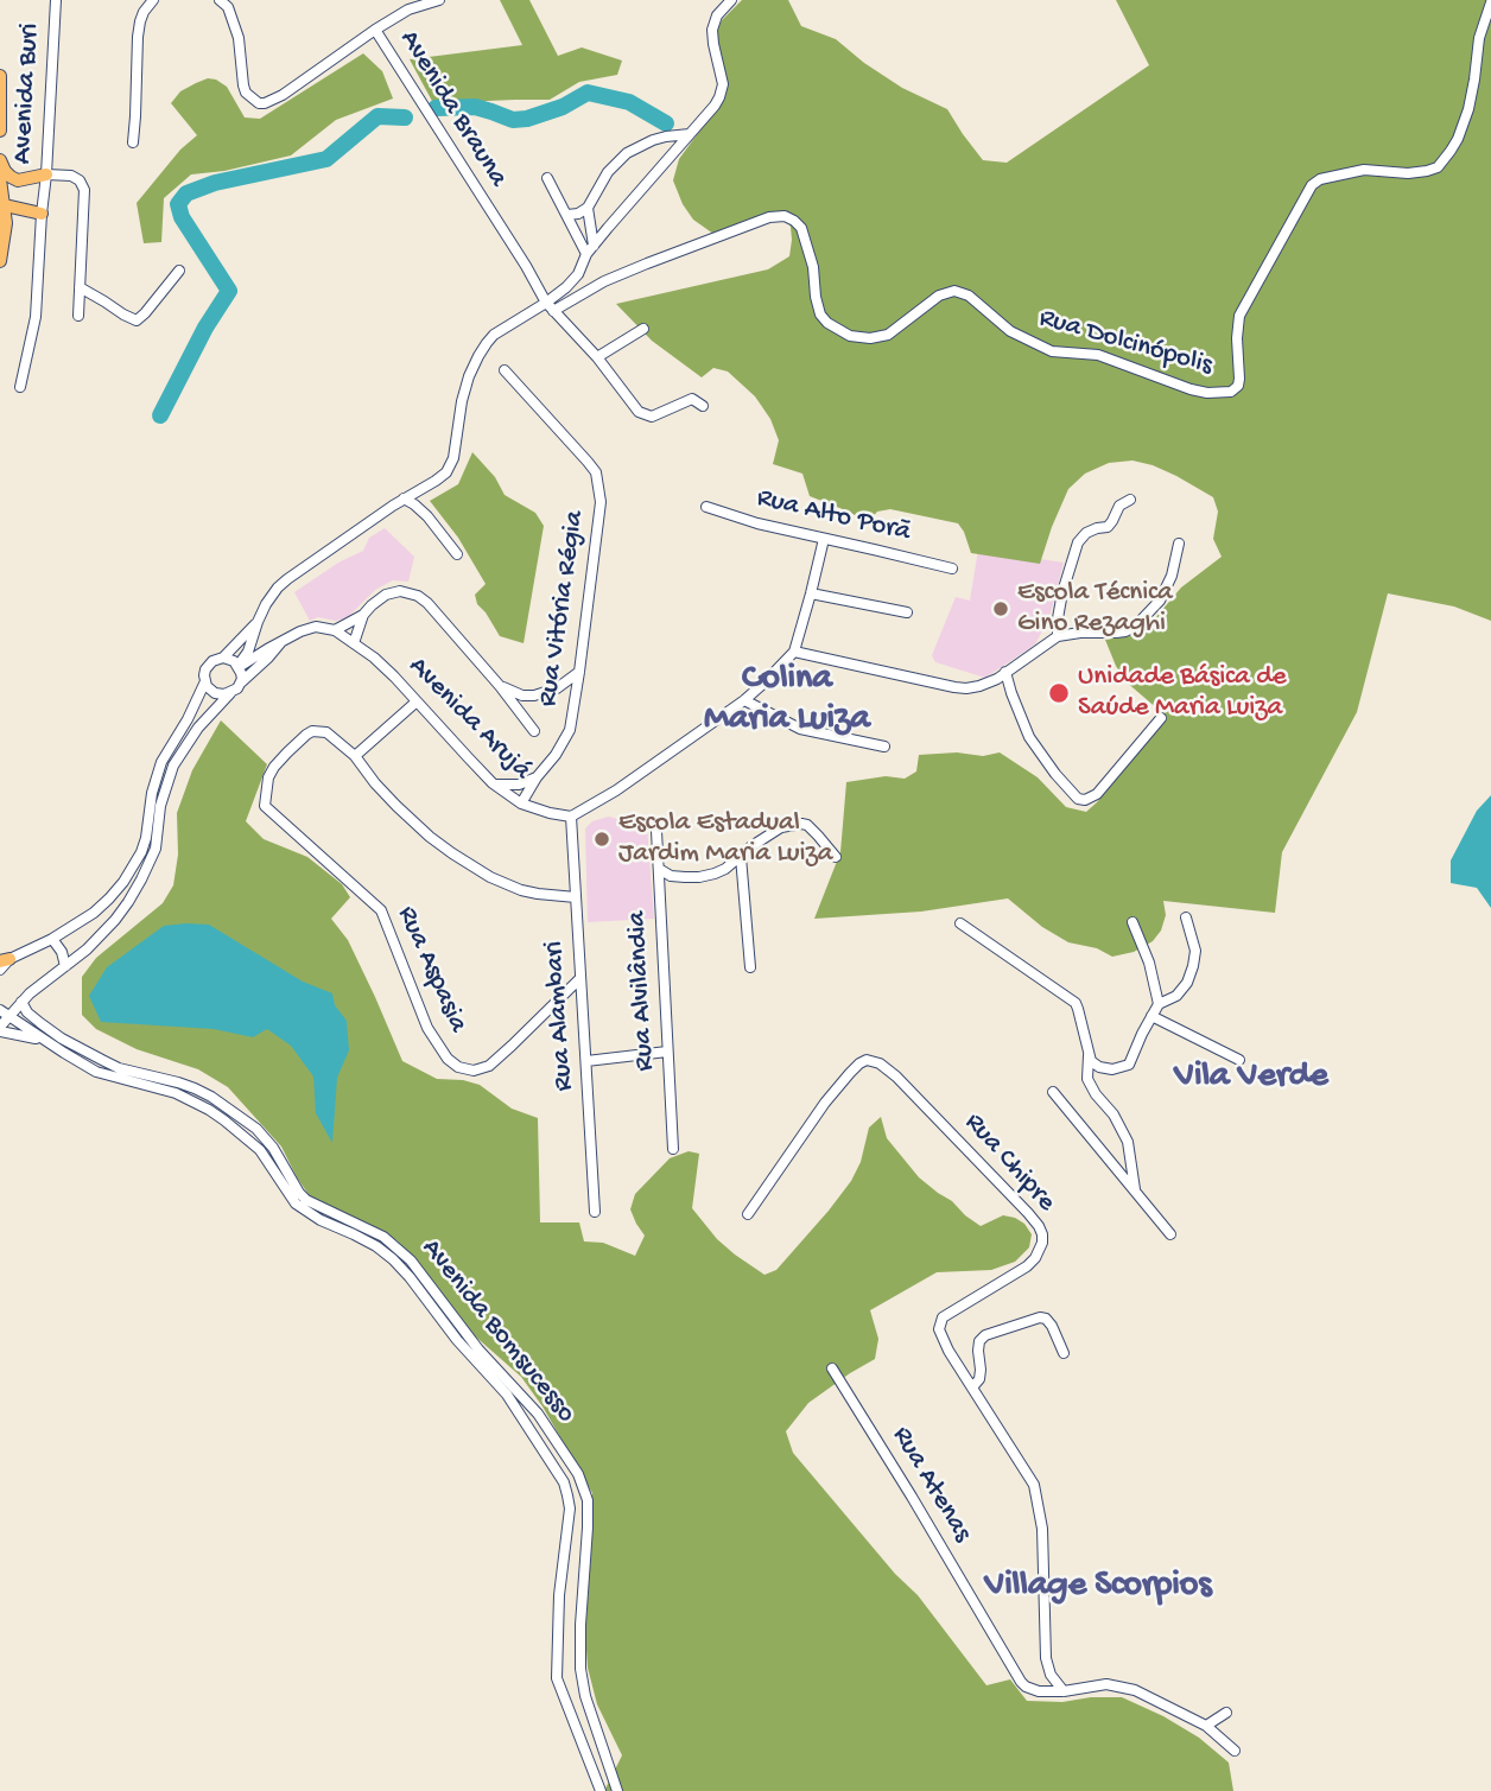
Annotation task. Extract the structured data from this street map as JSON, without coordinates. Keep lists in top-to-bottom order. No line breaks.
{"streets":{"street":["Avenida Buri","Avenida Brauna","Rua Dolcinópolis","Rua Alto Porã","Rua Vitória Régia","Avenida Arujá","Rua Aspasia","Rua Alvilândia","Rua Alambari","Rua Chipre","Avenida Bomsucesso","Rua Atenas"]},"crossings":[["Avenida Brauna","Rua Dolcinópolis"],["Rua Vitória Régia","Avenida Arujá"],["Avenida Arujá","Rua Alambari"],["Rua Aspasia","Rua Alambari"],["Rua Chipre","Rua Atenas"]],"districts":["Colina Maria Luiza","Vila Verde","Village Scorpios"],"places":["Escola Técnica Gino Rezaghi","Unidade Básica de Saúde Maria Luiza","Escola Estadual Jardim Maria Luiza"]}
